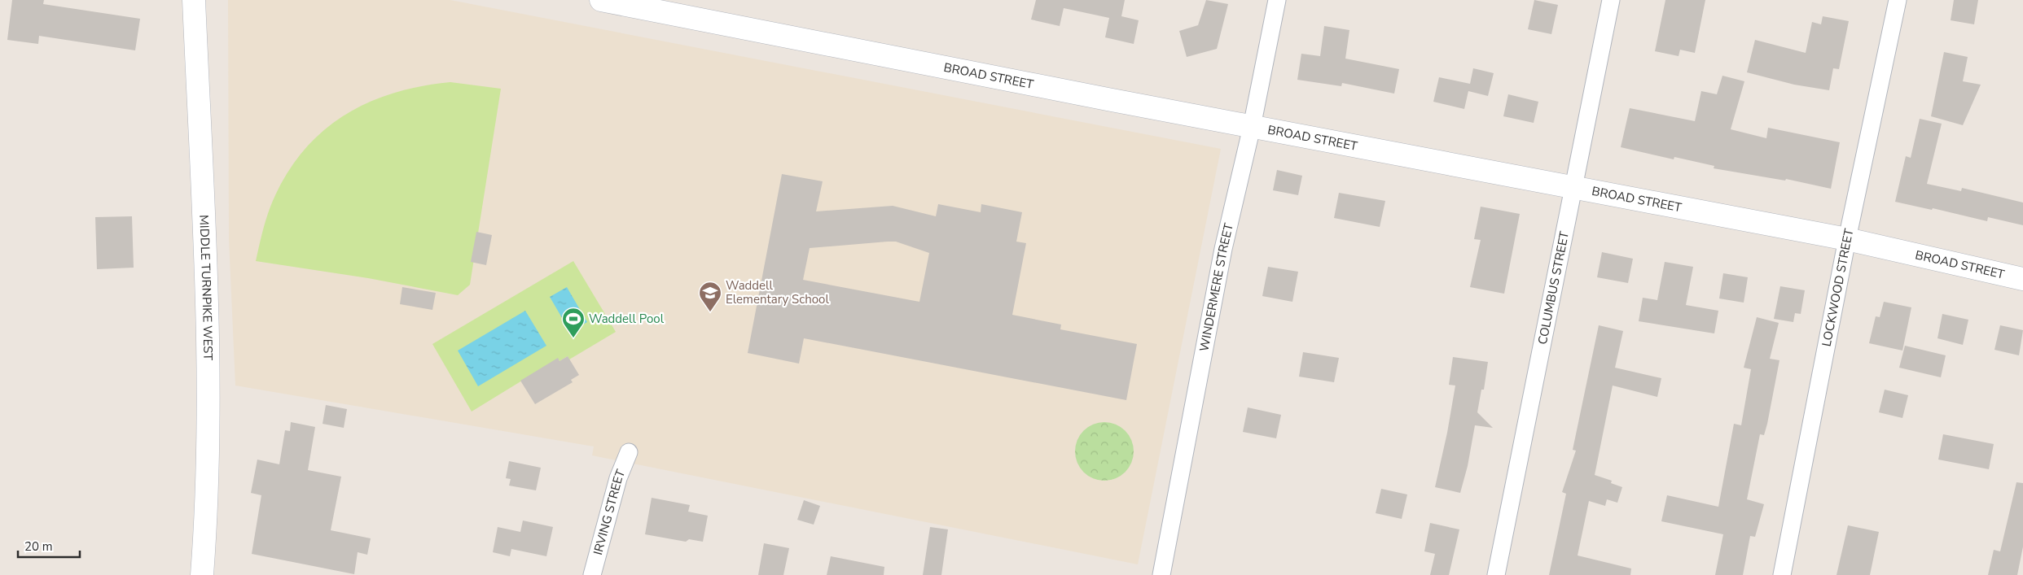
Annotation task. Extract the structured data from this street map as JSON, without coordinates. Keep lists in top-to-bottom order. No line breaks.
{"streets":{"street":["BROAD STREET","MIDDLE TURNPIKE WEST","WINDERMERE STREET","LOCKWOOD STREET","COLUMBUS STREET","IRVING STREET"]},"crossings":[["BROAD STREET","WINDERMERE STREET"],["BROAD STREET","LOCKWOOD STREET"],["BROAD STREET","COLUMBUS STREET"]],"places":{"school or university":["Waddell Elementary School"],"sports":["Waddell Pool"]},"scale_bar":"20 m"}
